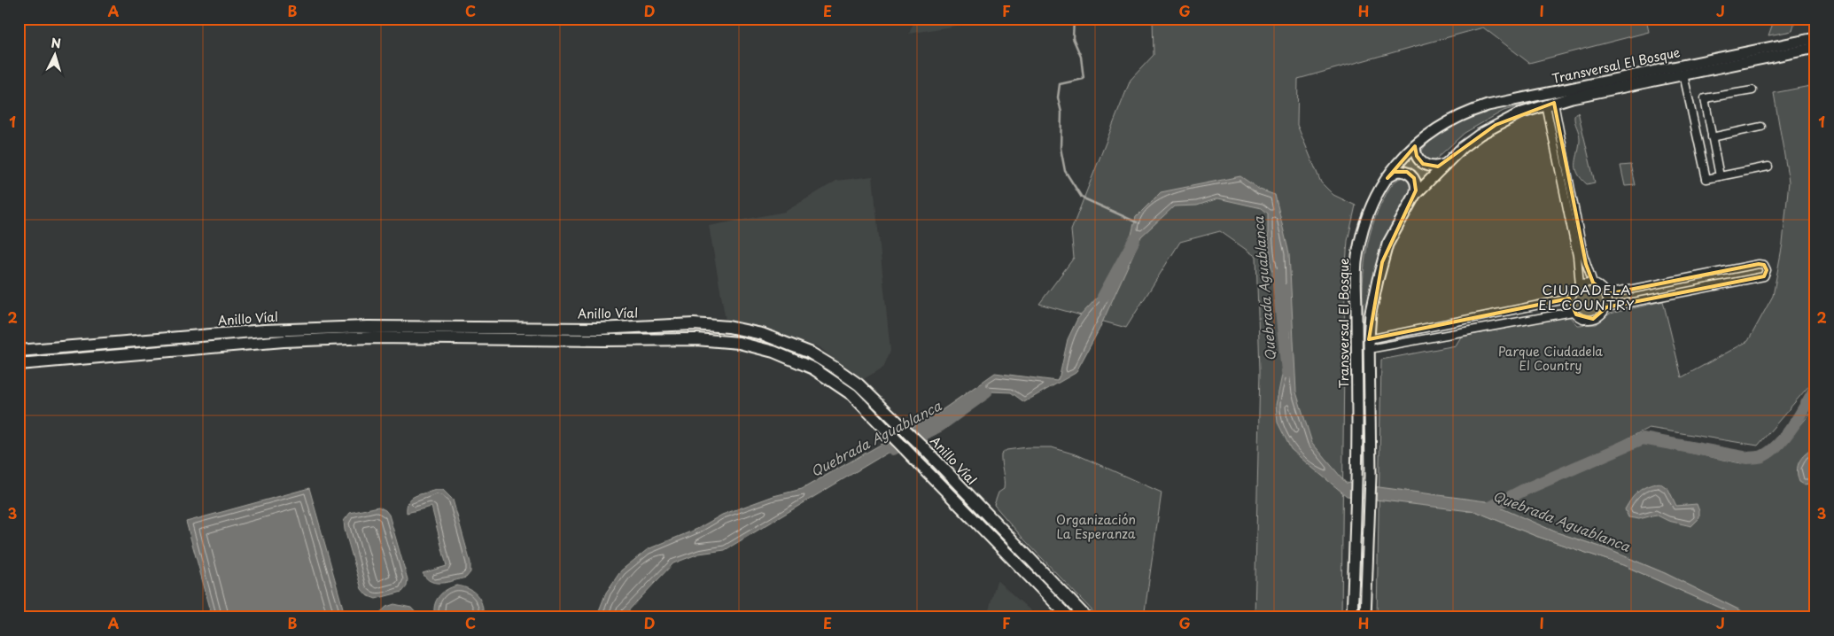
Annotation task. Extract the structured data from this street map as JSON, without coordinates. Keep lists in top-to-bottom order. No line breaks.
{"streets":{"highway":["Anillo Víal"],"main road":["Transversal El Bosque"]},"districts":["CIUDADELA EL COUNTRY"],"water":["Quebrada Aguablanca"],"parks":["Parque Ciudadela El Country","Organización La Esperanza"],"north":"top","grid":{"columns":["A","B","C","D","E","F","G","H","I","J"],"rows":["1","2","3"]}}
